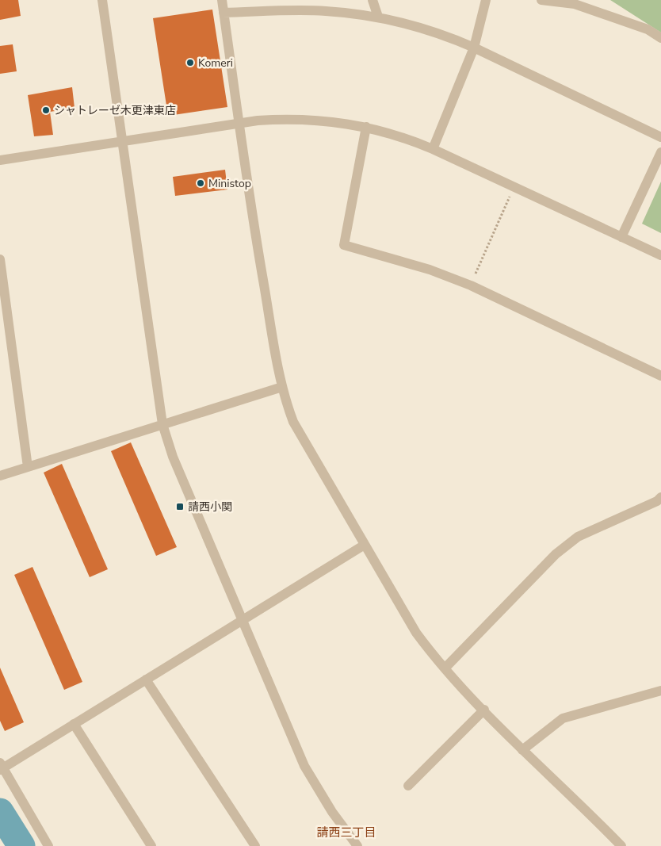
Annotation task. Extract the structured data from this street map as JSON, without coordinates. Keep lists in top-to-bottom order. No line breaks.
{"districts":["請西三丁目"],"places":{"other":["Komeri","シャトレーゼ木更津東店","Ministop"],"transit":["請西小関"]}}
